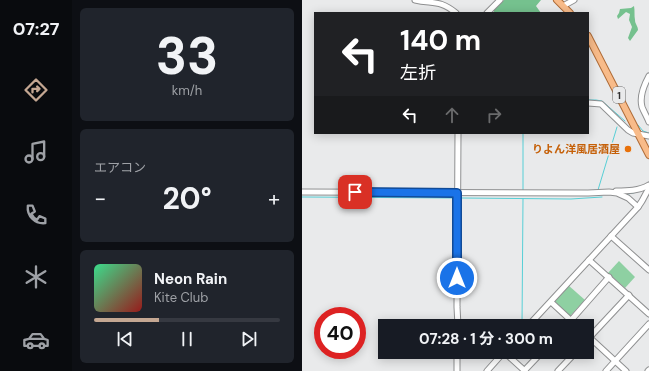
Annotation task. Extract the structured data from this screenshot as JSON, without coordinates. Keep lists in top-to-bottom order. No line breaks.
{"streets":{"main road":["1"]},"places":["りよん洋風居酒屋"],"page":{"tabs":"07:27","tile":[["33","km/h"],"エアコン"],"turn":["140 m","左折"],"heat":["−","20°","+"],"song":["Neon Rain","Kite Club"],"limit":"40","trip":"07:28 · 1 分 · 300 m"}}
